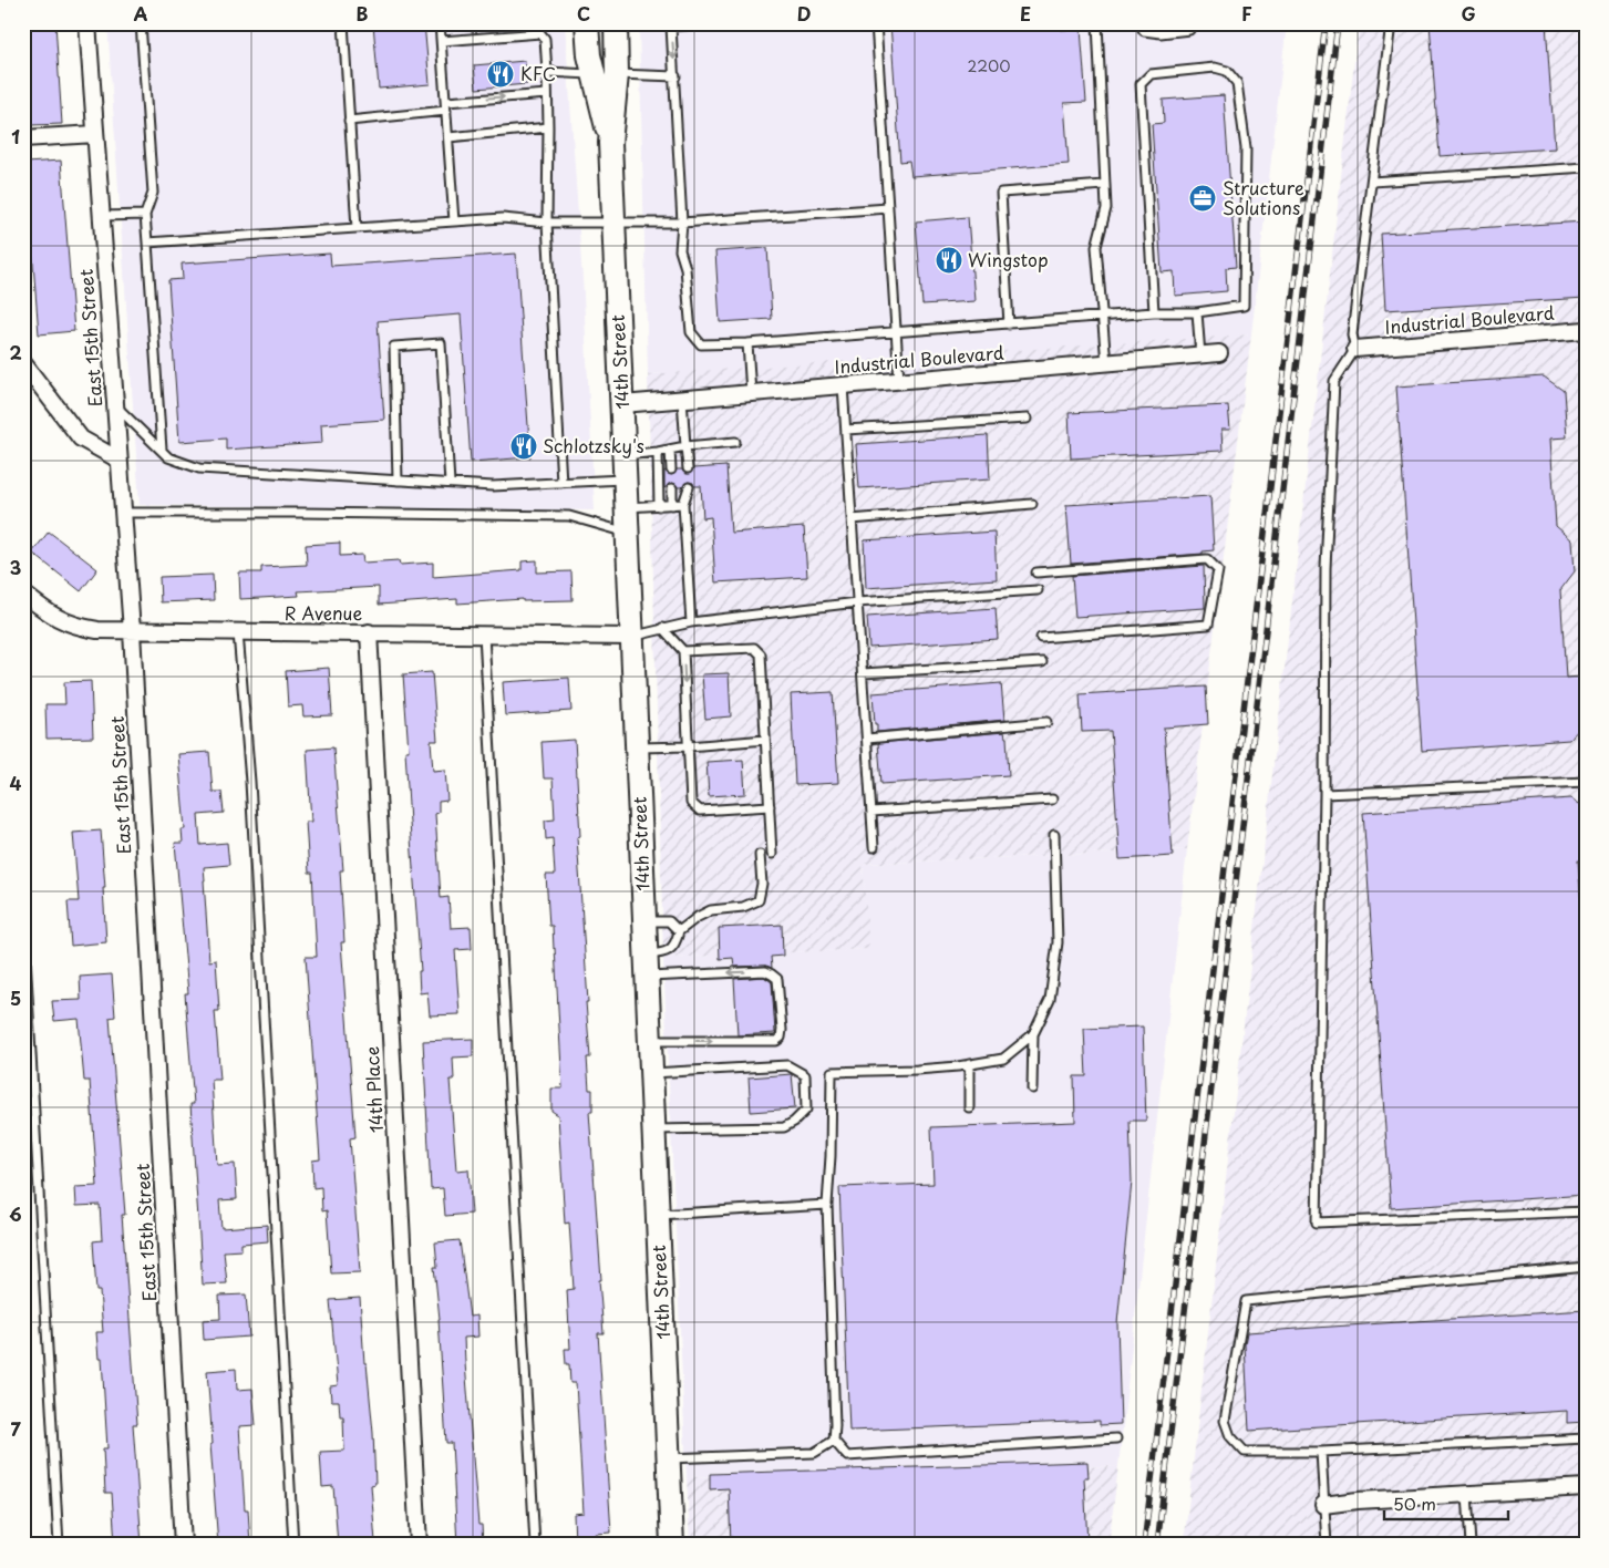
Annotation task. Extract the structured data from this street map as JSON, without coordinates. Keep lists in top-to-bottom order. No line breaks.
{"streets":{"main road":["14th Street"],"street":["Industrial Boulevard","East 15th Street","R Avenue","14th Place"]},"crossings":[["Industrial Boulevard","14th Street"],["East 15th Street","R Avenue"],["14th Street","R Avenue"],["R Avenue","14th Place"]],"places":{"restaurant":["KFC","Wingstop","Schlotzsky's"],"office":["Structure Solutions"]},"house_numbers":["2200"],"scale_bar":"50 m","grid":{"columns":["A","B","C","D","E","F","G"],"rows":["1","2","3","4","5","6","7"]}}
